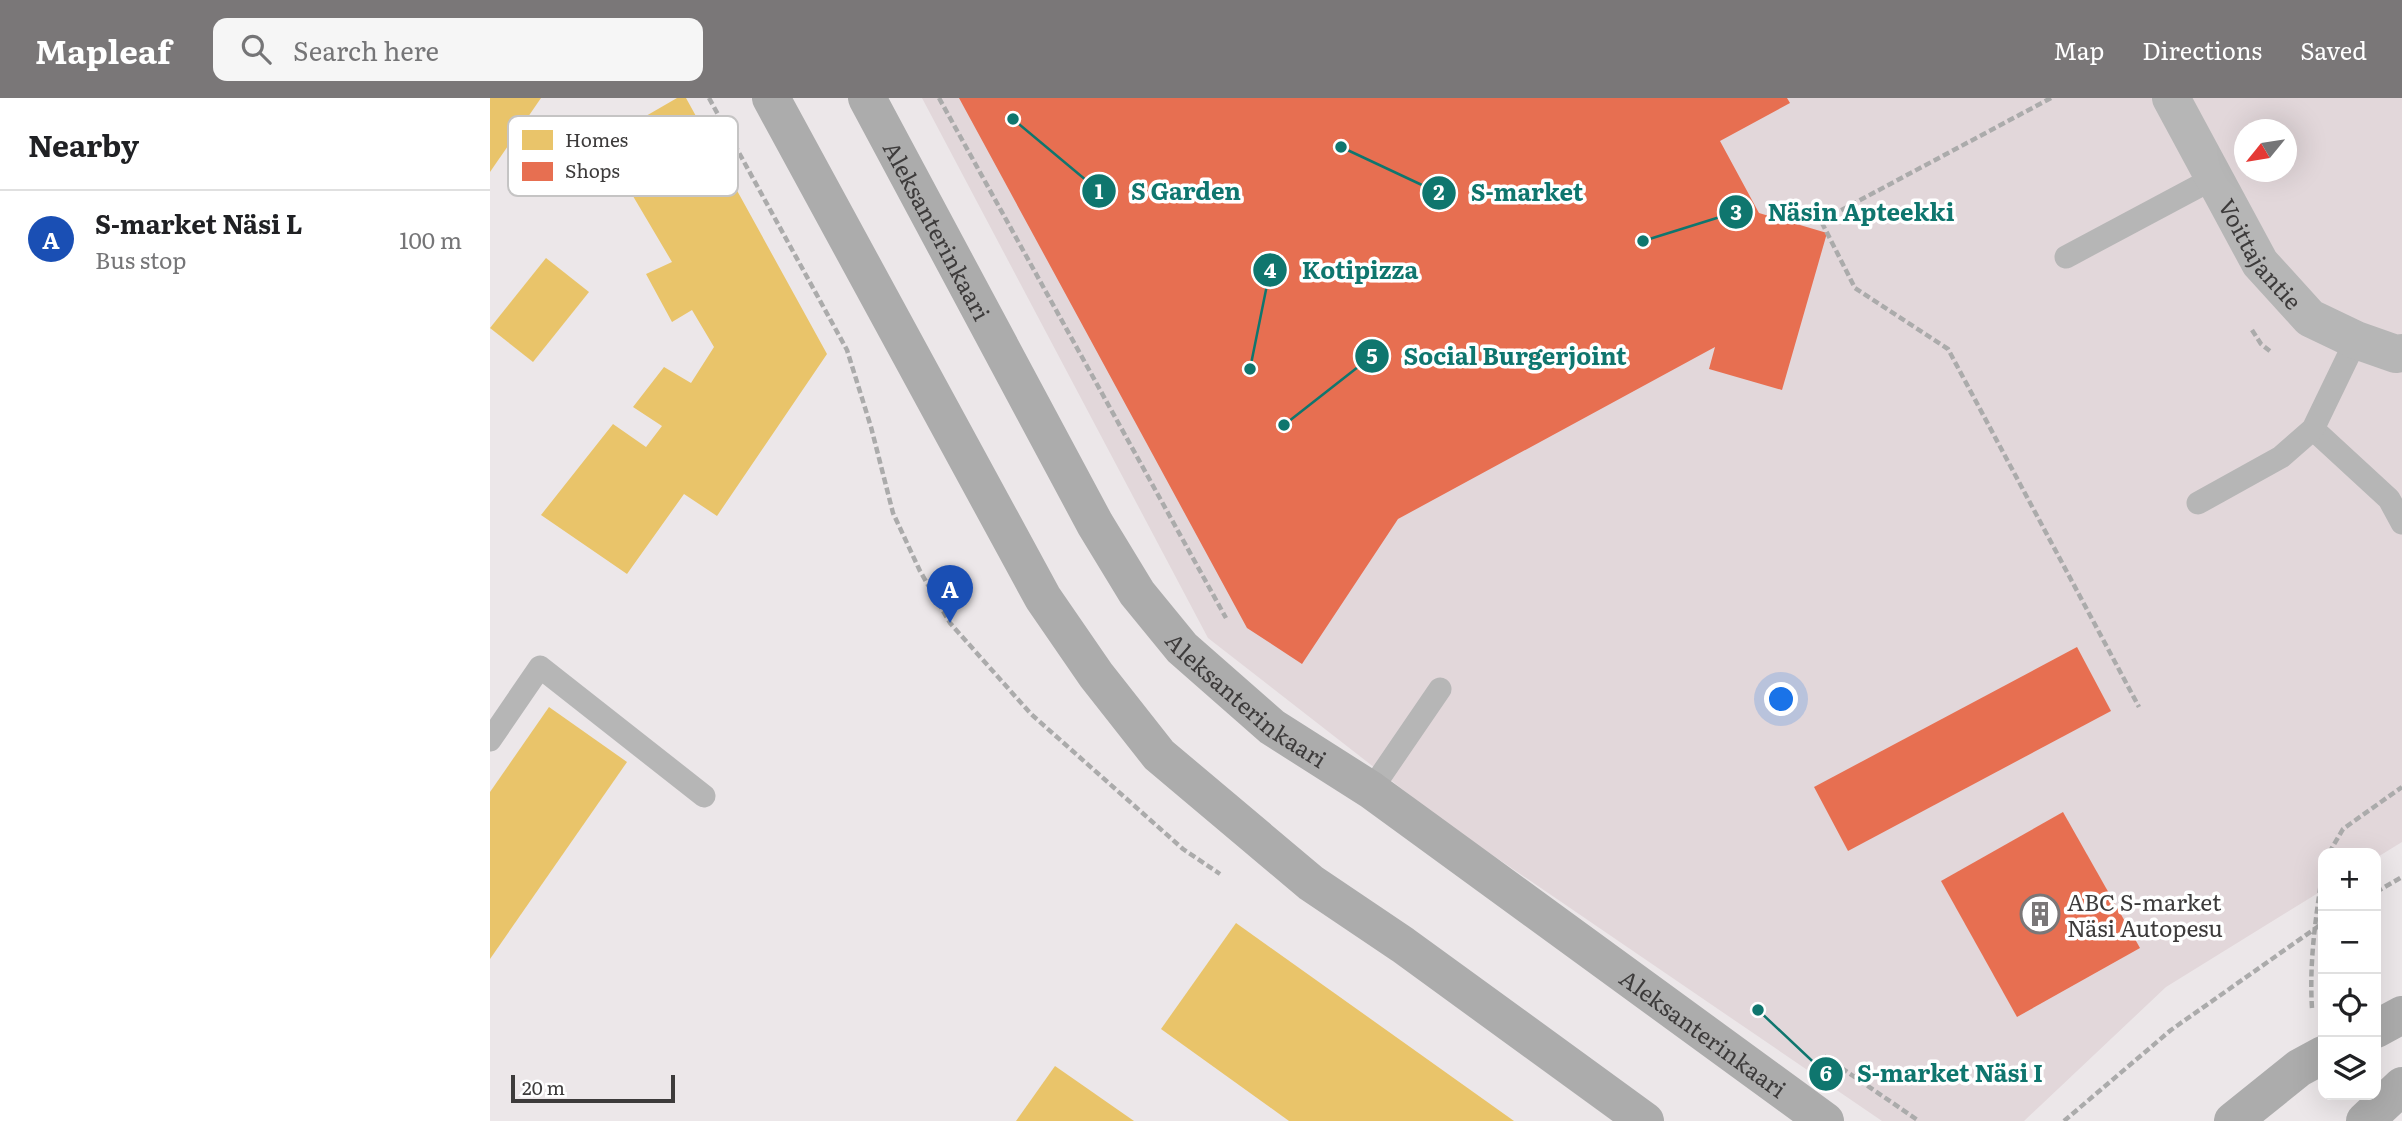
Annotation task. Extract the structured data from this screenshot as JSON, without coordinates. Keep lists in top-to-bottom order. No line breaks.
{"streets":{"street":["Aleksanterinkaari","Voittajantie"]},"places":{"other":["S Garden","S-market","Näsin Apteekki","Kotipizza","Social Burgerjoint","S-market Näsi I"],"building":["ABC S-market Näsi Autopesu"]},"legend":["Homes","Shops"],"scale_bar":"20 m","north":"bottom left","page":{"header":"Mapleaf","search":"Search here","nav":["Map","Directions","Saved"],"heading":"Nearby","list":[{"mark":"A","name":"S-market Näsi L","note":"Bus stop","value":"100 m"}],"pins":"A","map_buttons":["+","−"],"scale":"20 m"}}
